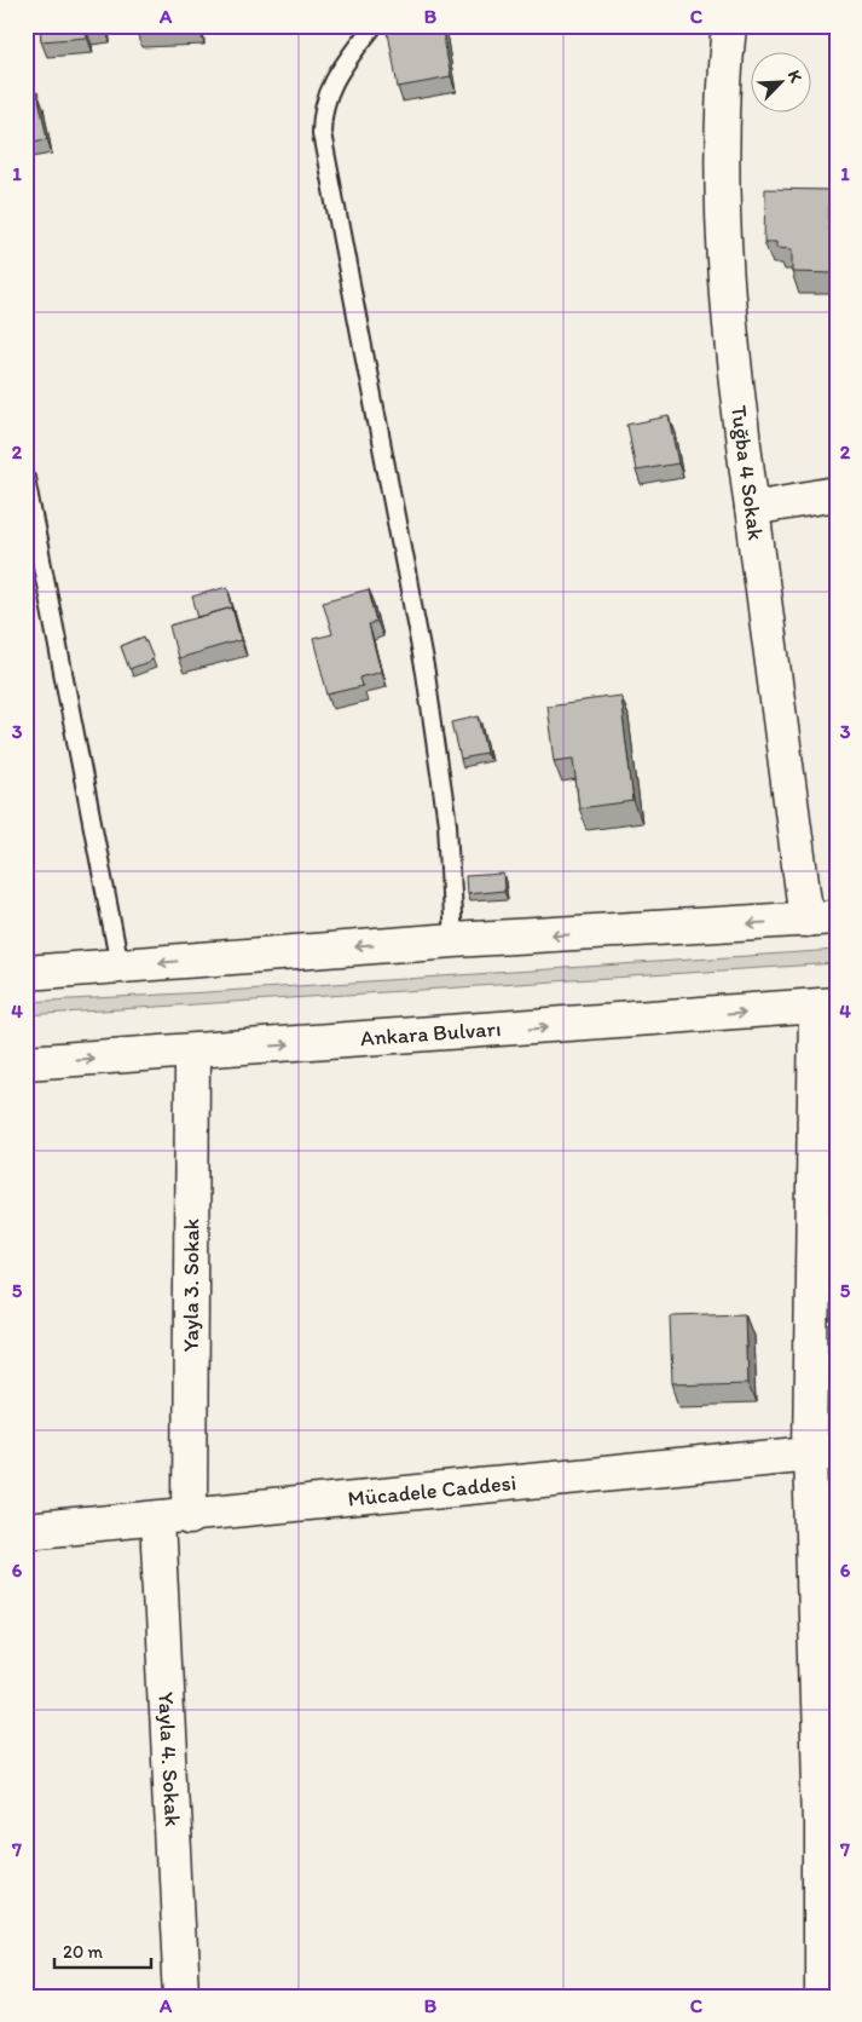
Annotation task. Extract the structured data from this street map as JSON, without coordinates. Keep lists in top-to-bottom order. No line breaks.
{"streets":{"street":["Tuğba 4 Sokak","Ankara Bulvarı","Yayla 3. Sokak","Mücadele Caddesi","Yayla 4. Sokak"]},"crossings":[["Ankara Bulvarı","Yayla 3. Sokak"],["Yayla 3. Sokak","Mücadele Caddesi"],["Mücadele Caddesi","Yayla 4. Sokak"]],"scale_bar":"20 m","north":"top right","grid":{"columns":["A","B","C"],"rows":["1","2","3","4","5","6","7"]}}
